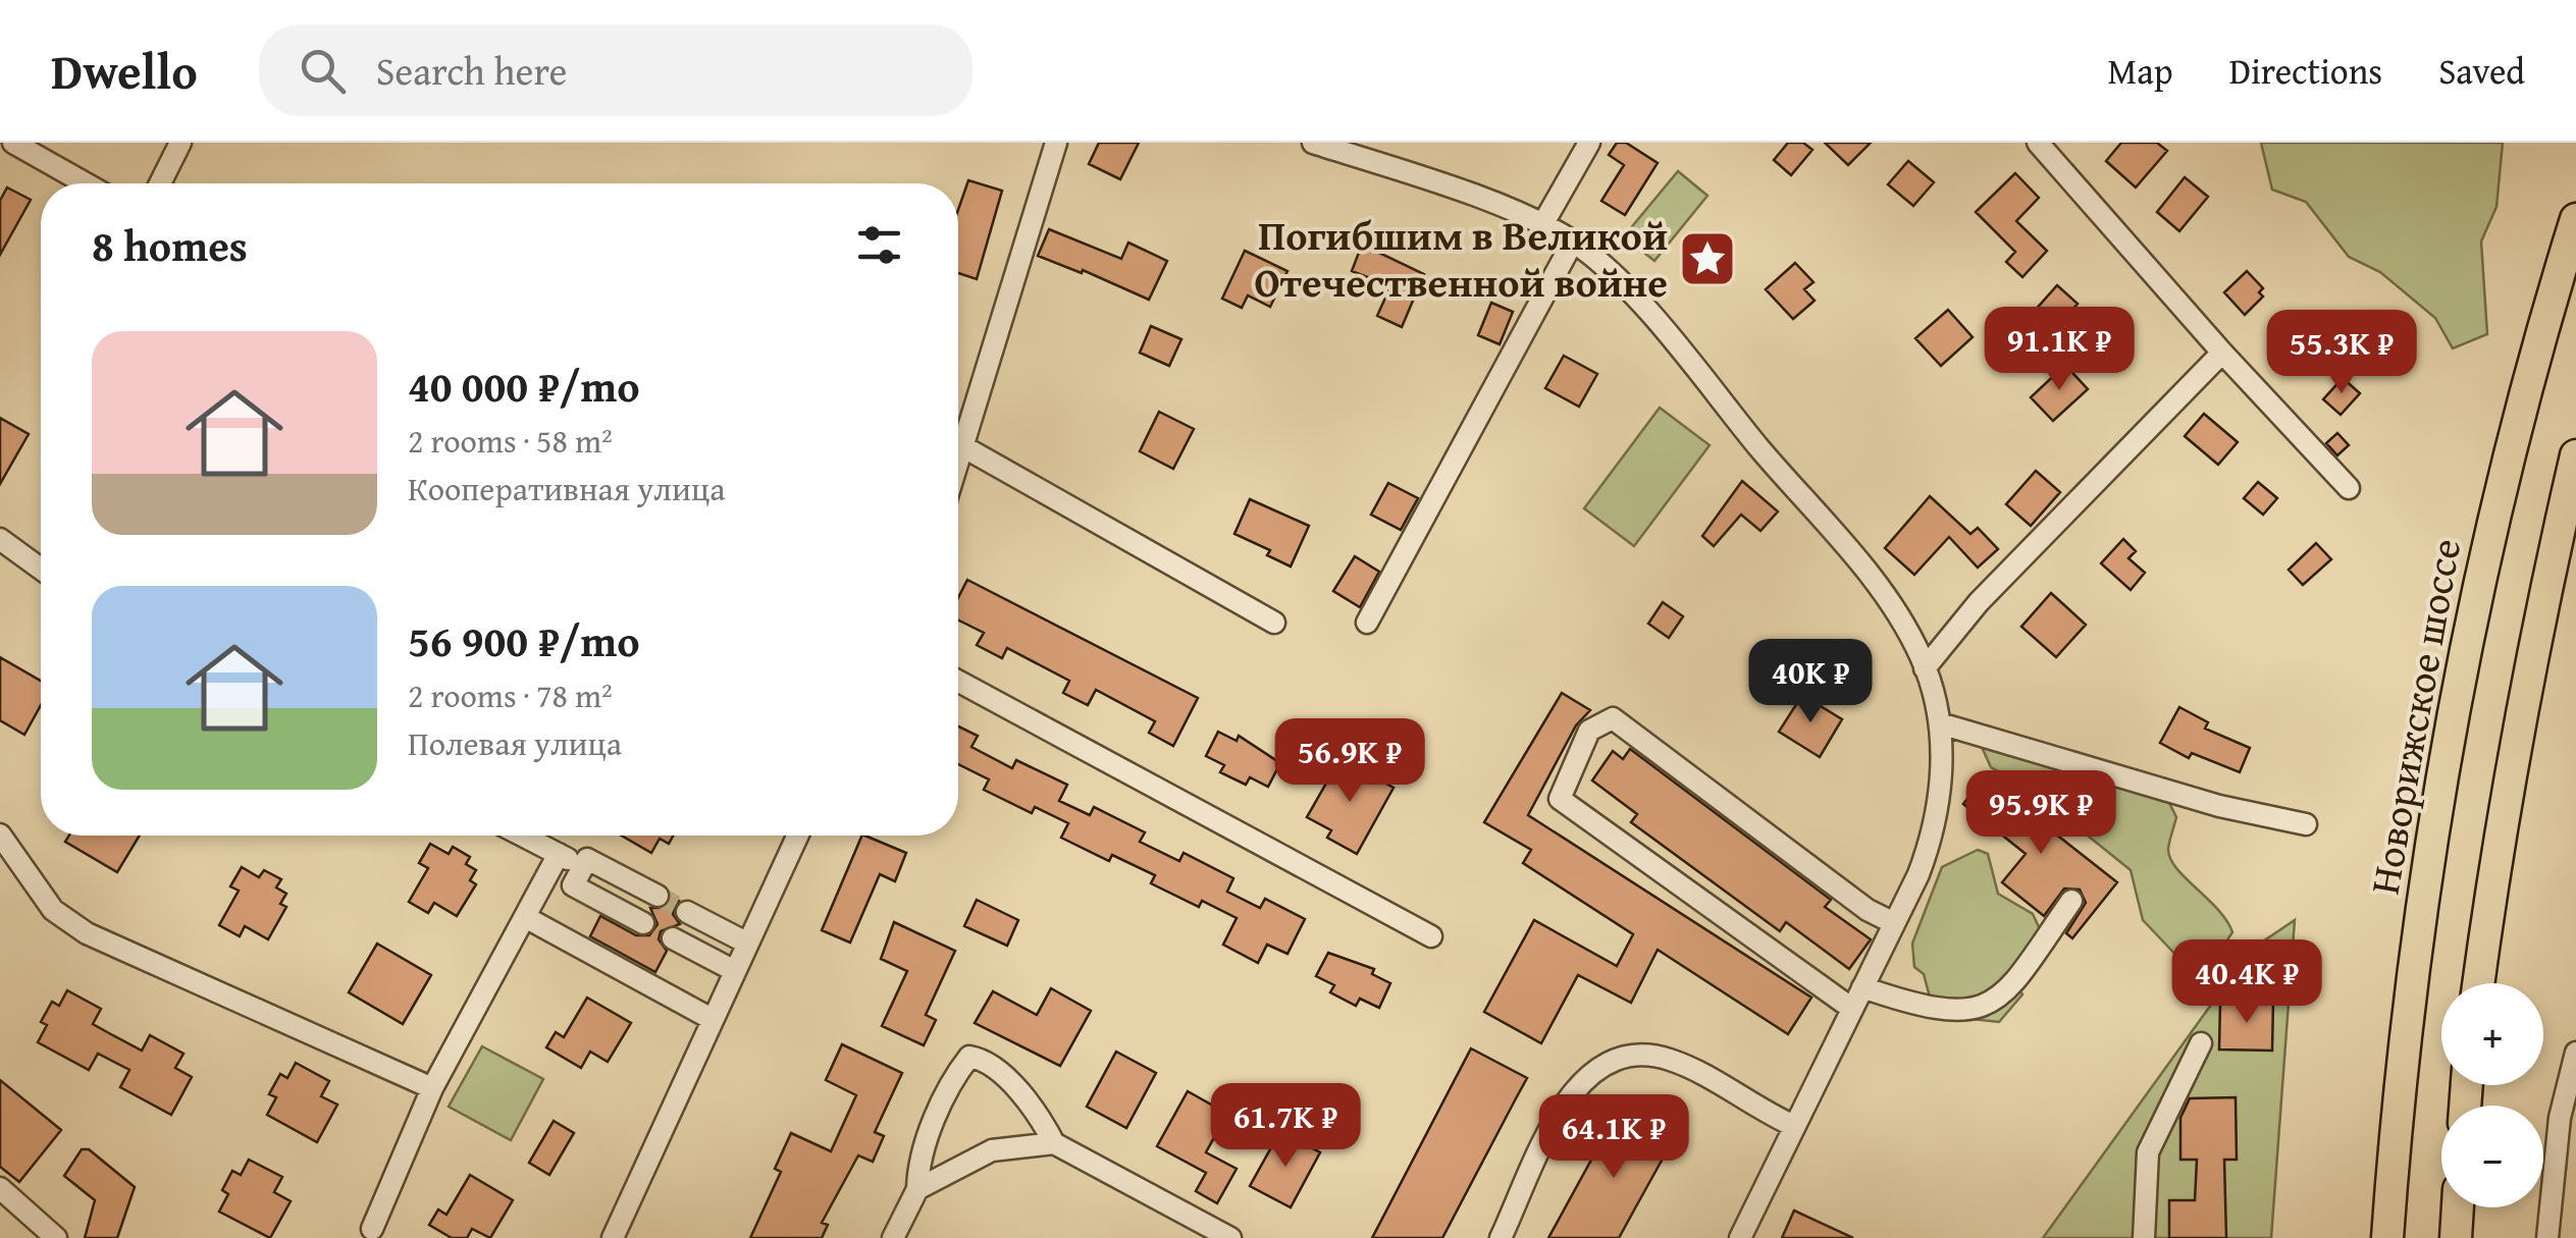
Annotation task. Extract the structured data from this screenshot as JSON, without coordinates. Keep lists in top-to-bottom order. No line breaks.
{"streets":{"highway":["Новорижское шоссе"]},"places":{"place":["Погибшим в Великой Отечественной войне"]},"page":{"header":"Dwello","search":"Search here","nav":["Map","Directions","Saved"],"heading":"8 homes","list":[{"name":"40 000 ₽/mo","note":"2 rooms · 58 m² · Кооперативная улица"},{"name":"56 900 ₽/mo","note":"2 rooms · 78 m² · Полевая улица"}],"price":["91.1K ₽","55.3K ₽","40K ₽","56.9K ₽","95.9K ₽","40.4K ₽","61.7K ₽","64.1K ₽"],"map_buttons":["+","−"]}}
